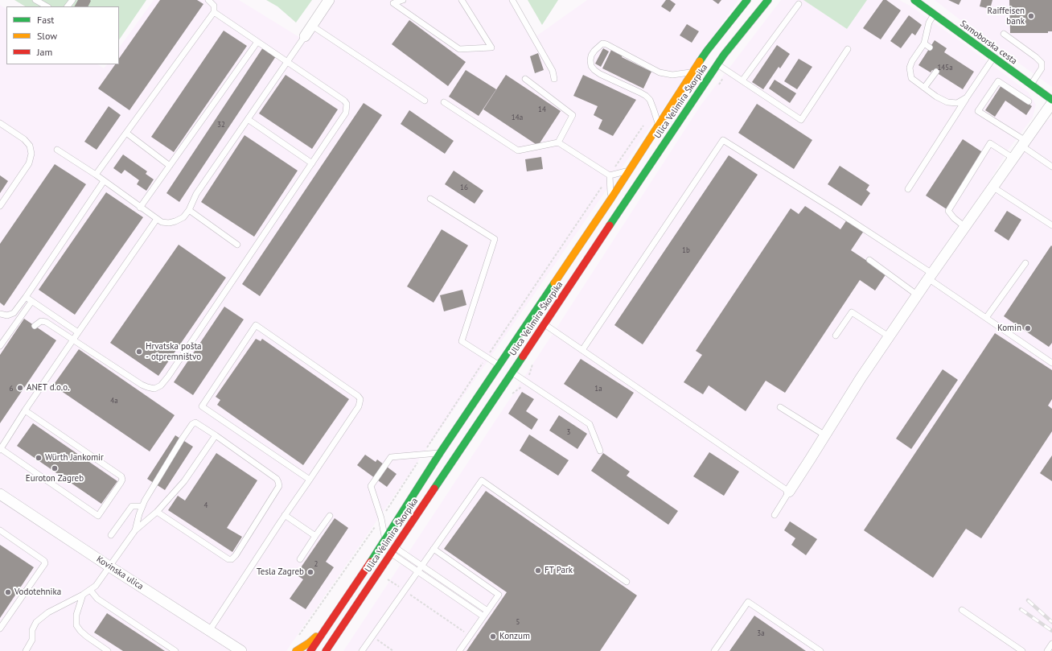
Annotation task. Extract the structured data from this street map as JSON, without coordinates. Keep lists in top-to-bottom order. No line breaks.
{"streets":{"main road":["Samoborska cesta","Ulica Velimira Škorpika"],"street":["Kovinska ulica"]},"places":["Raiffeisen bank","Komin","Hrvatska pošta - otpremništvo","ANET d.o.o.","Würth Jankomir","Euroton Zagreb","FT Park","Tesla Zagreb","Vodotehnika","Konzum"],"house_numbers":["145a","14","14a","32","16","1b","6","1a","4a","3","4","2","5","3a"],"legend":["Fast","Slow","Jam"]}
